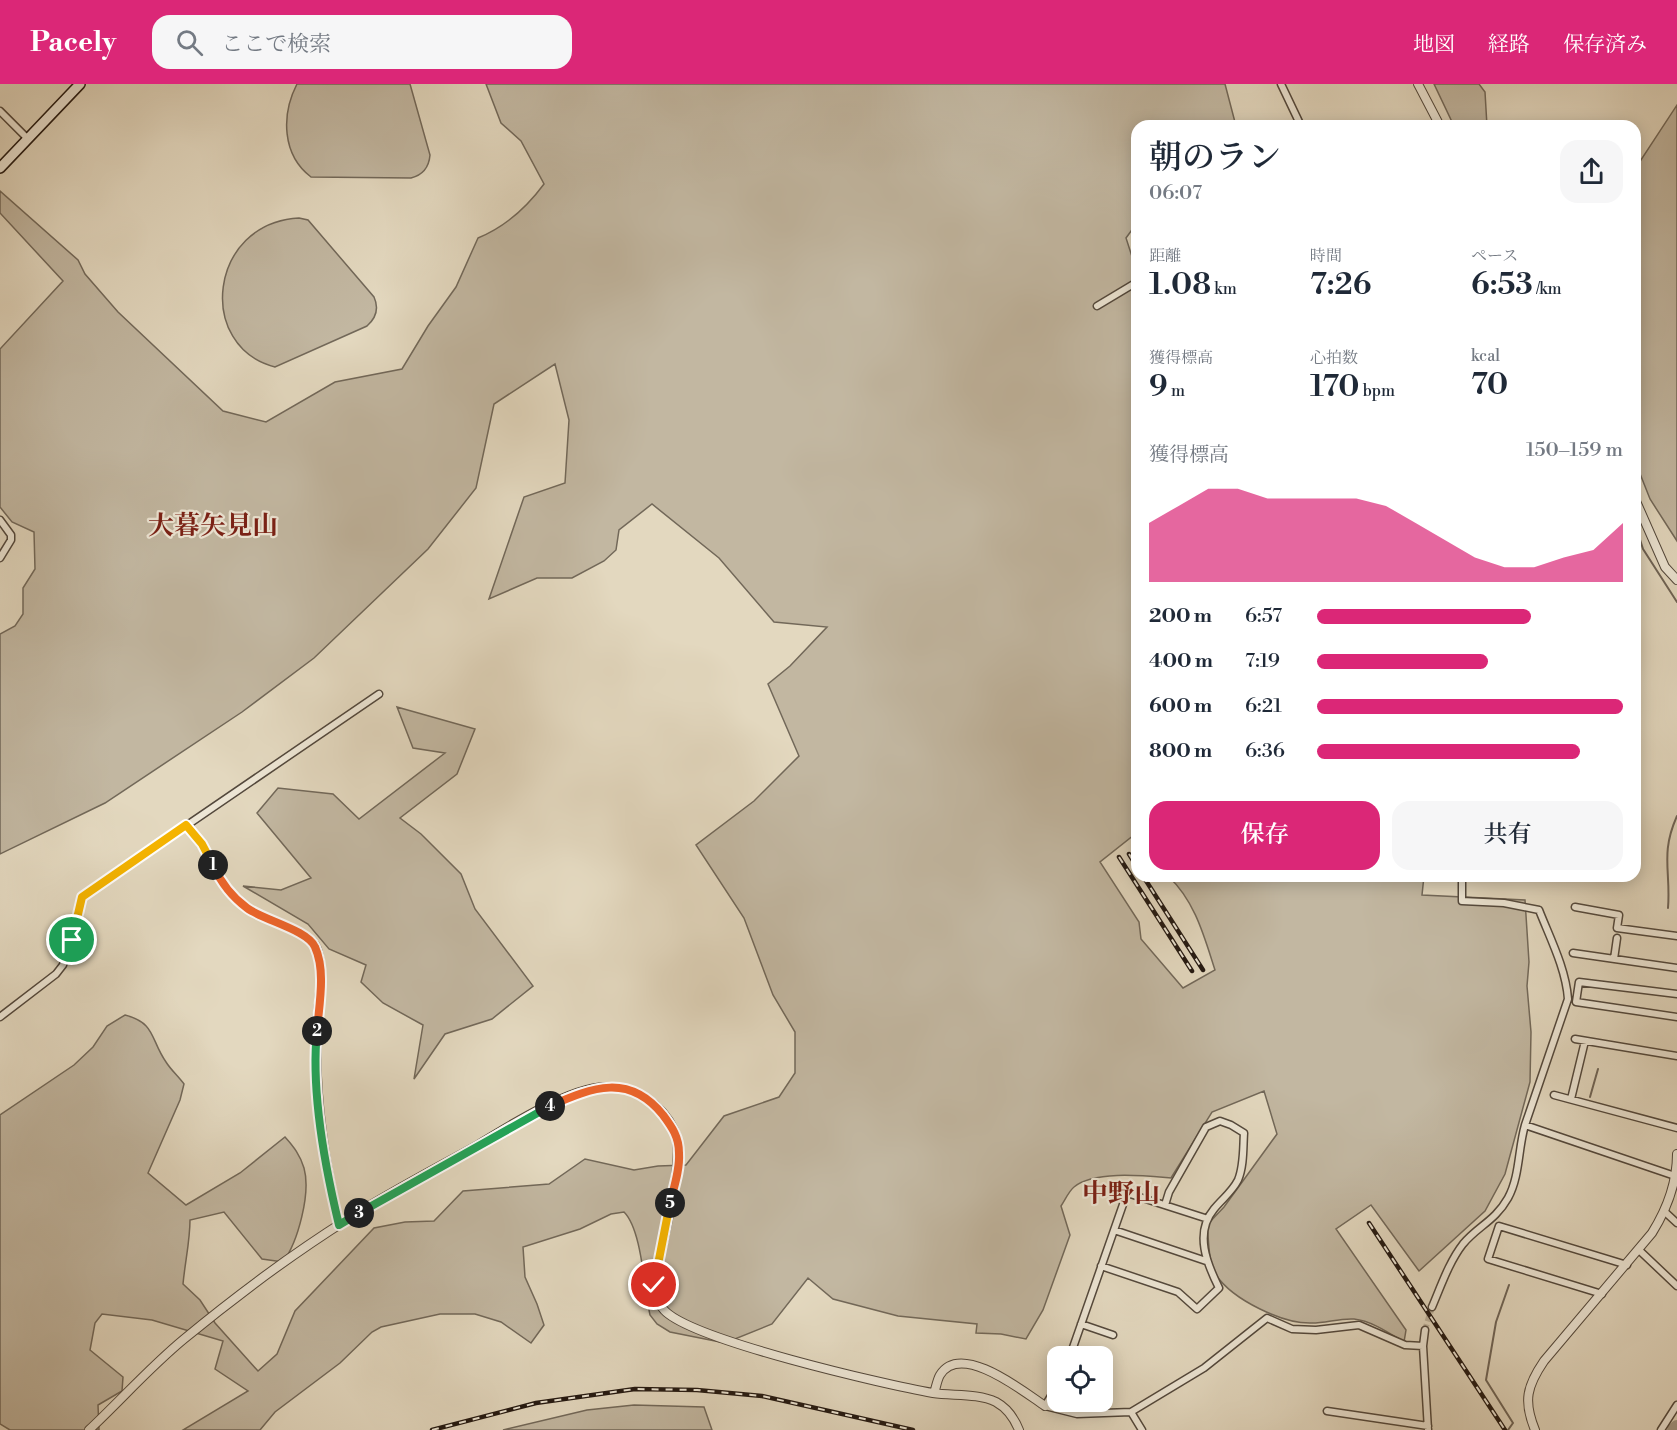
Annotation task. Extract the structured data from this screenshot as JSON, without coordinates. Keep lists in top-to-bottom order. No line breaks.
{"districts":["大暮矢見山","中野山"],"page":{"header":"Pacely","search":"ここで検索","nav":["地図","経路","保存済み"],"heading":["朝のラン","06:07"],"stats":[["距離","1.08 km"],["時間","7:26"],["ペース","6:53 /km"],["獲得標高","9 m"],["心拍数","170 bpm"],["kcal","70"]],"chart":["獲得標高","150–159 m"],"list":[{"name":"200 m","note":"6:57"},{"name":"400 m","note":"7:19"},{"name":"600 m","note":"6:21"},{"name":"800 m","note":"6:36"}],"buttons":["保存","共有"],"pins":["1","2","4","5","3"]}}
